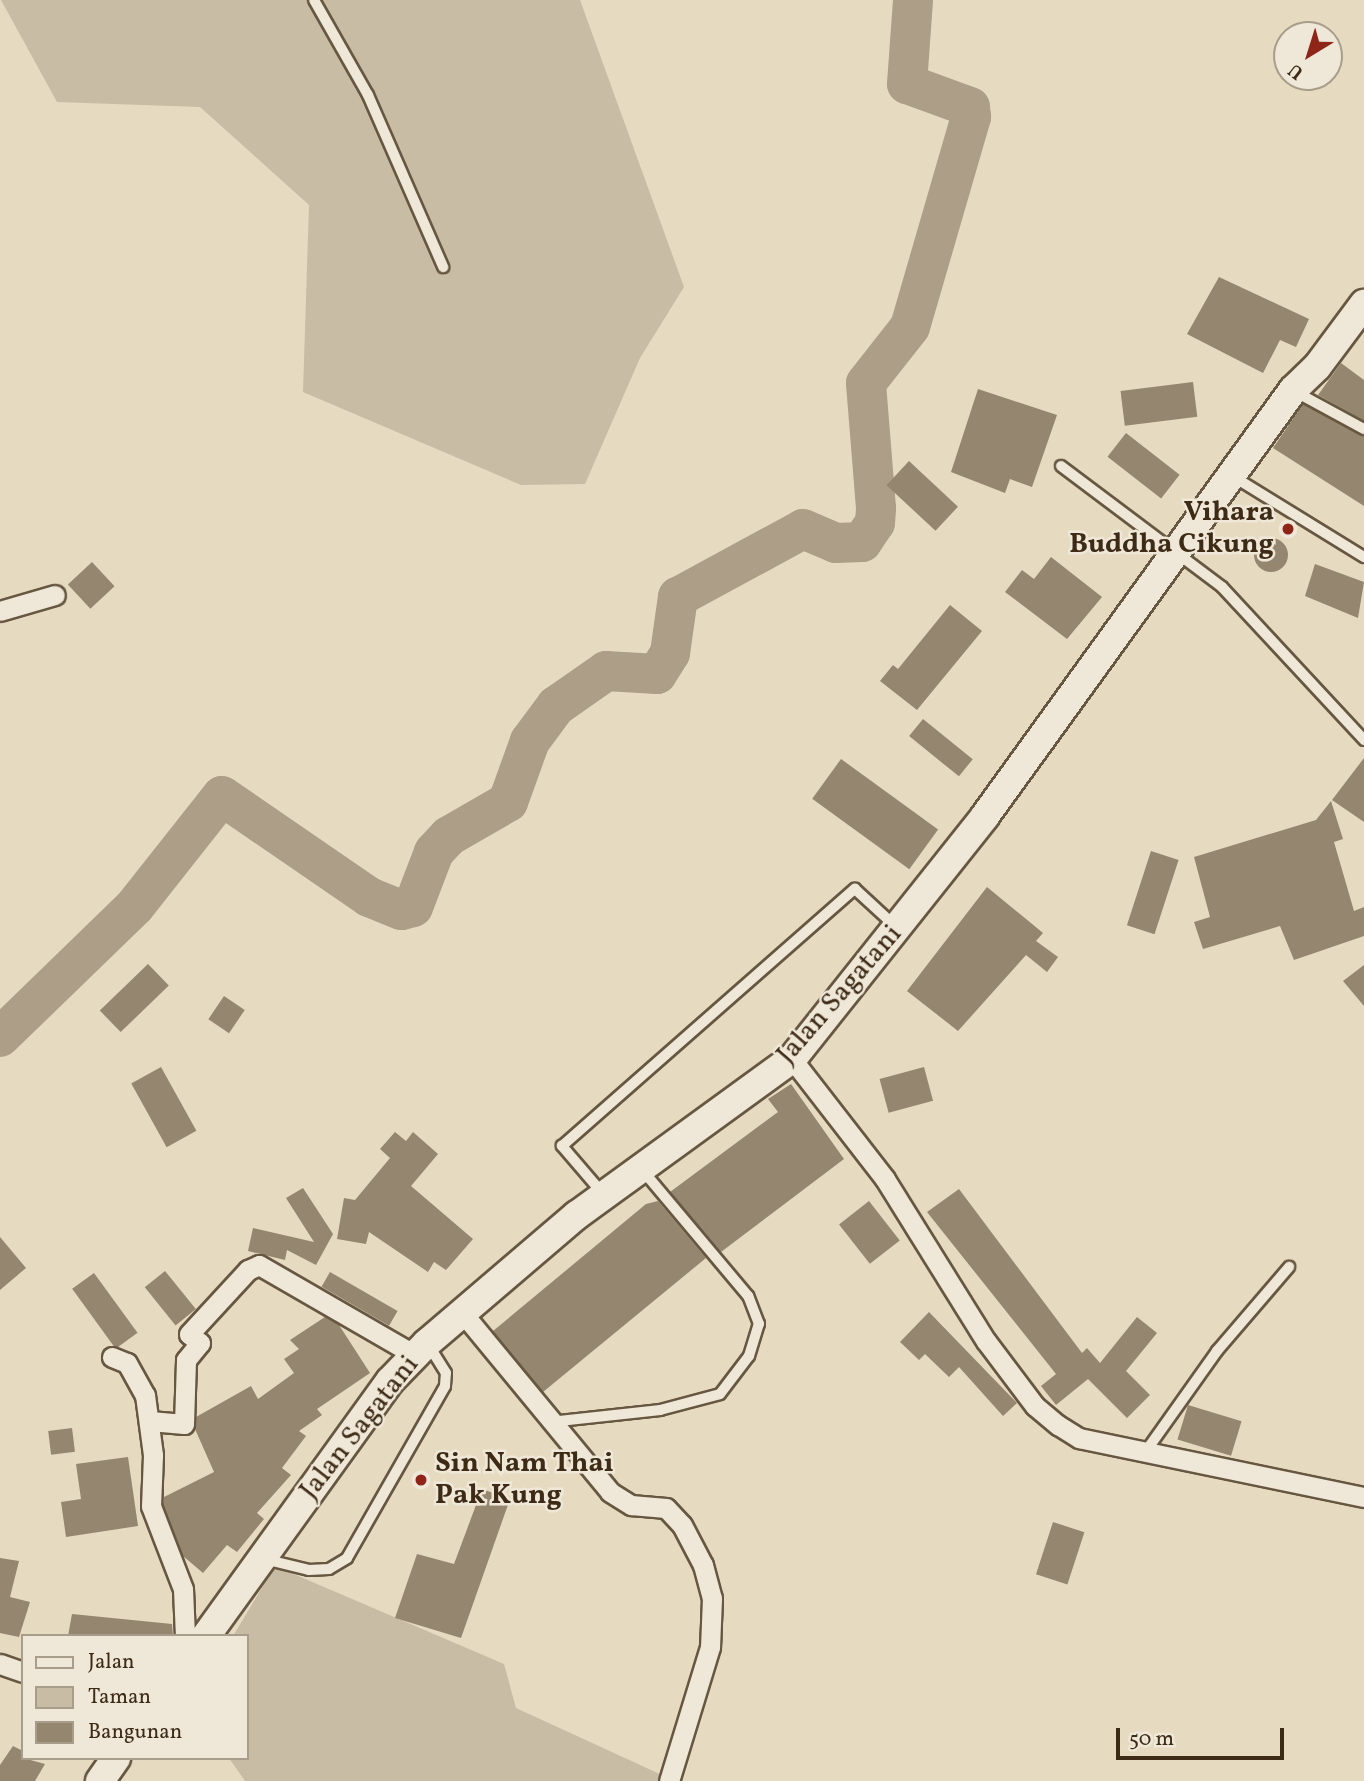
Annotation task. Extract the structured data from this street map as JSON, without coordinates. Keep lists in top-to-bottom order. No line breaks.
{"streets":{"street":["Jalan Sagatani"]},"places":["Vihara Buddha Cikung","Sin Nam Thai Pak Kung"],"legend":["Jalan","Taman","Bangunan"],"scale_bar":"50 m","north":"bottom left"}
